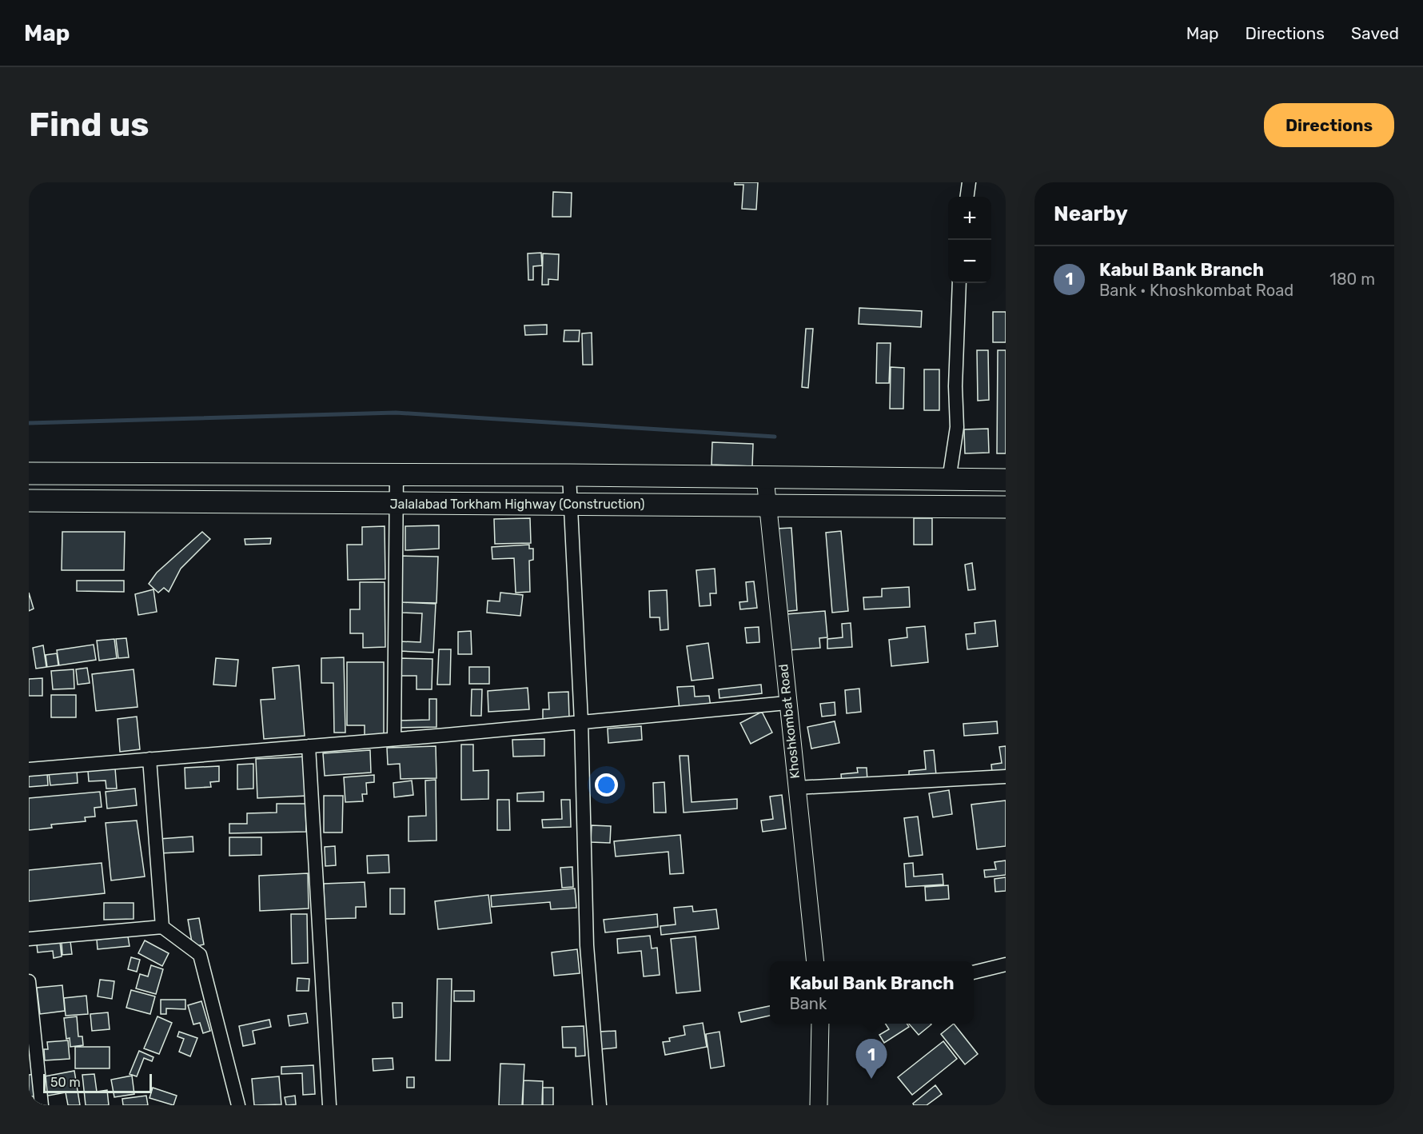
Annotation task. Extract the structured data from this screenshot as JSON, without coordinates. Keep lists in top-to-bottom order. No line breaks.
{"streets":{"highway":["Jalalabad Torkham Highway (Construction)"],"street":["Khoshkombat Road"]},"crossings":[["Jalalabad Torkham Highway (Construction)","Khoshkombat Road"]],"scale_bar":"50 m","page":{"header":"Map","nav":["Map","Directions","Saved"],"buttons":"Directions","title":"Find us","heading":"Nearby","map_buttons":["+","−"],"list":[{"mark":"1","name":"Kabul Bank Branch","note":"Bank · Khoshkombat Road","value":"180 m"}],"popup":["Kabul Bank Branch","Bank"],"pins":"1","scale":"50 m"}}
